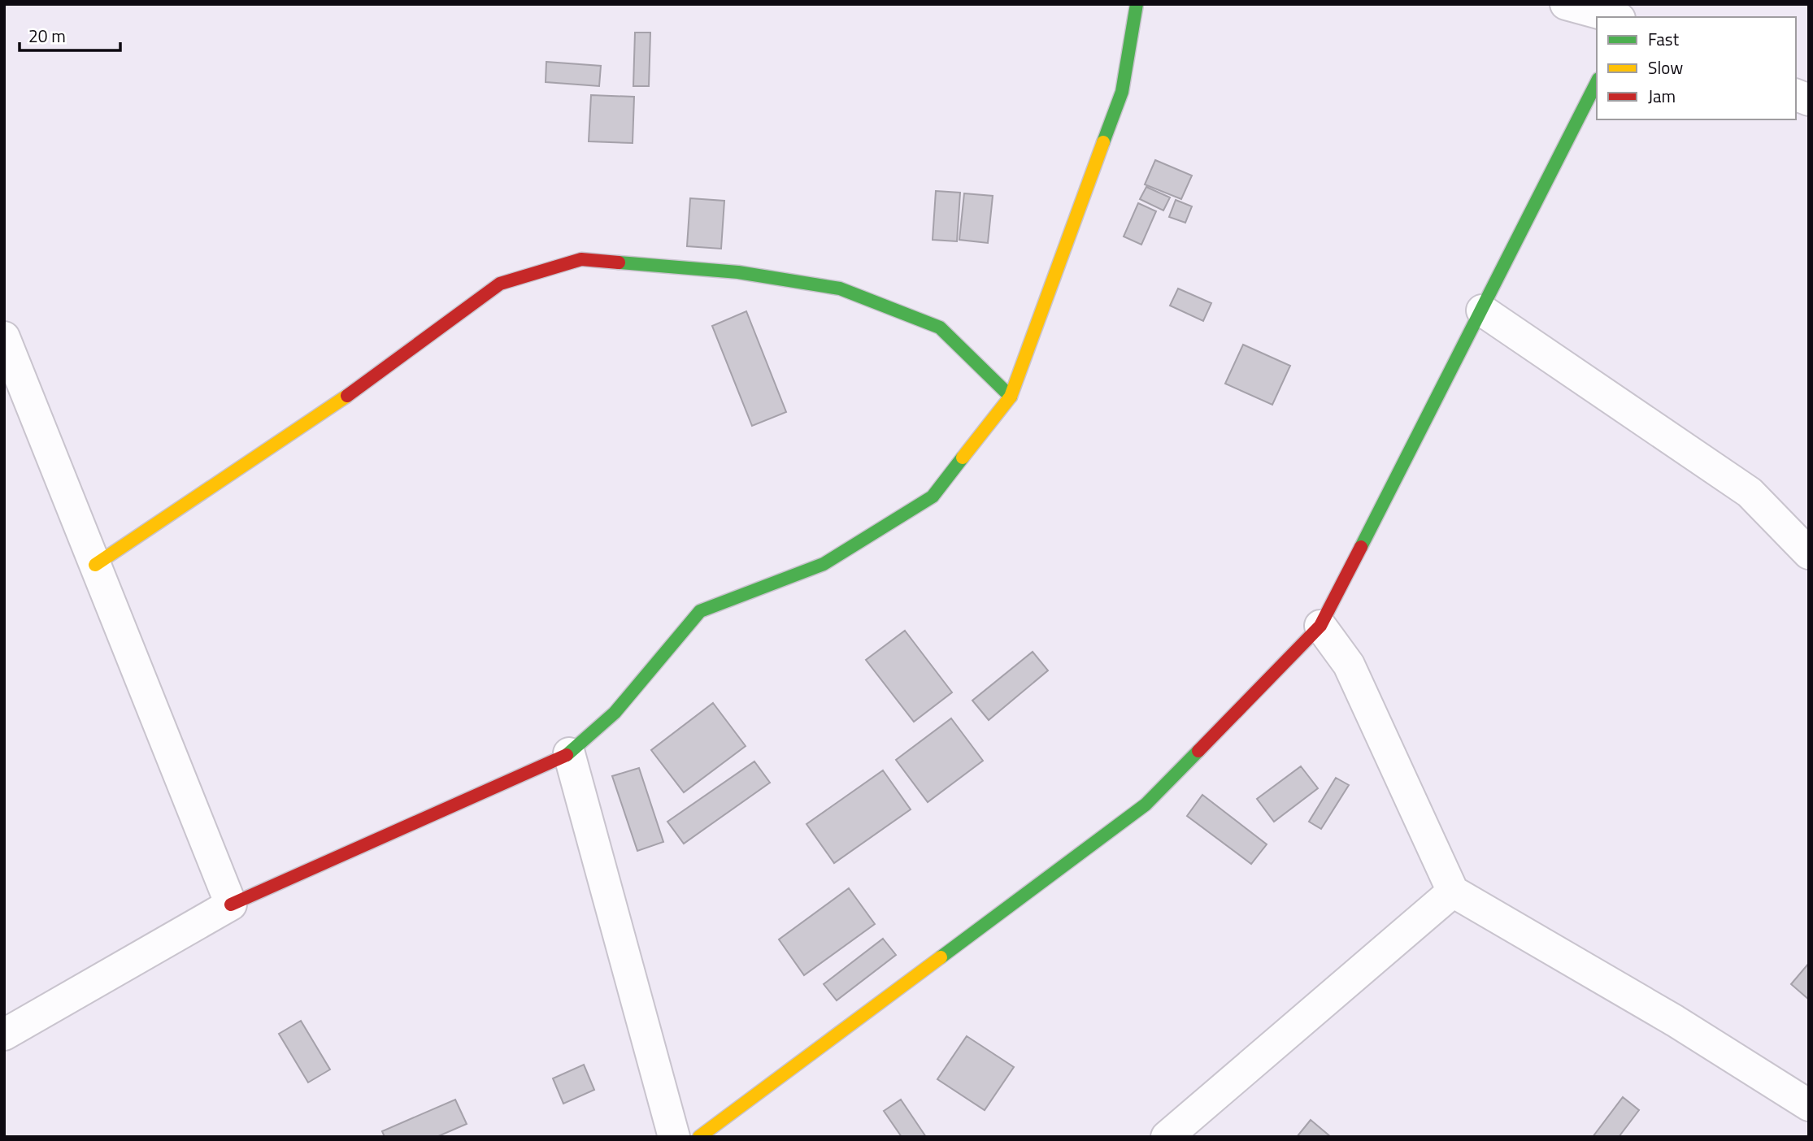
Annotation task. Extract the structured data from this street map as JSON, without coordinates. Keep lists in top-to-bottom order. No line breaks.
{"legend":["Fast","Slow","Jam"],"scale_bar":"20 m"}
